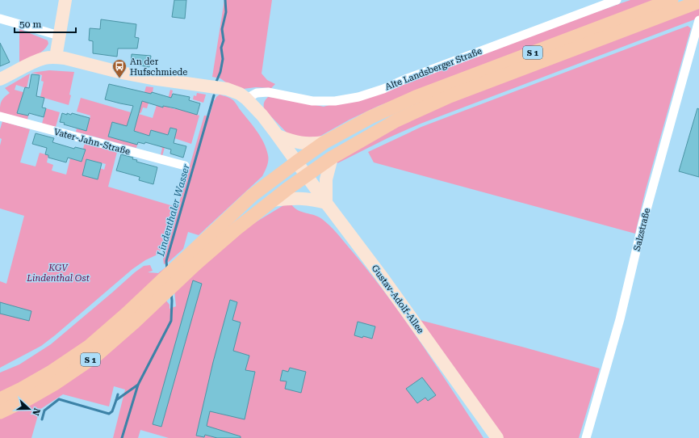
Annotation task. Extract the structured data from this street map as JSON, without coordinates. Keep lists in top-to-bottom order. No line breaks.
{"streets":{"main road":["S 1"],"street":["Alte Landsberger Straße","Vater-Jahn-Straße","Salzstraße","Gustav-Adolf-Allee"]},"crossings":[["S 1","Gustav-Adolf-Allee"]],"water":["Lindenthaler Wasser"],"parks":["KGV Lindenthal Ost"],"places":{"bus stop":["An der Hufschmiede"]},"scale_bar":"50 m","north":"right"}
